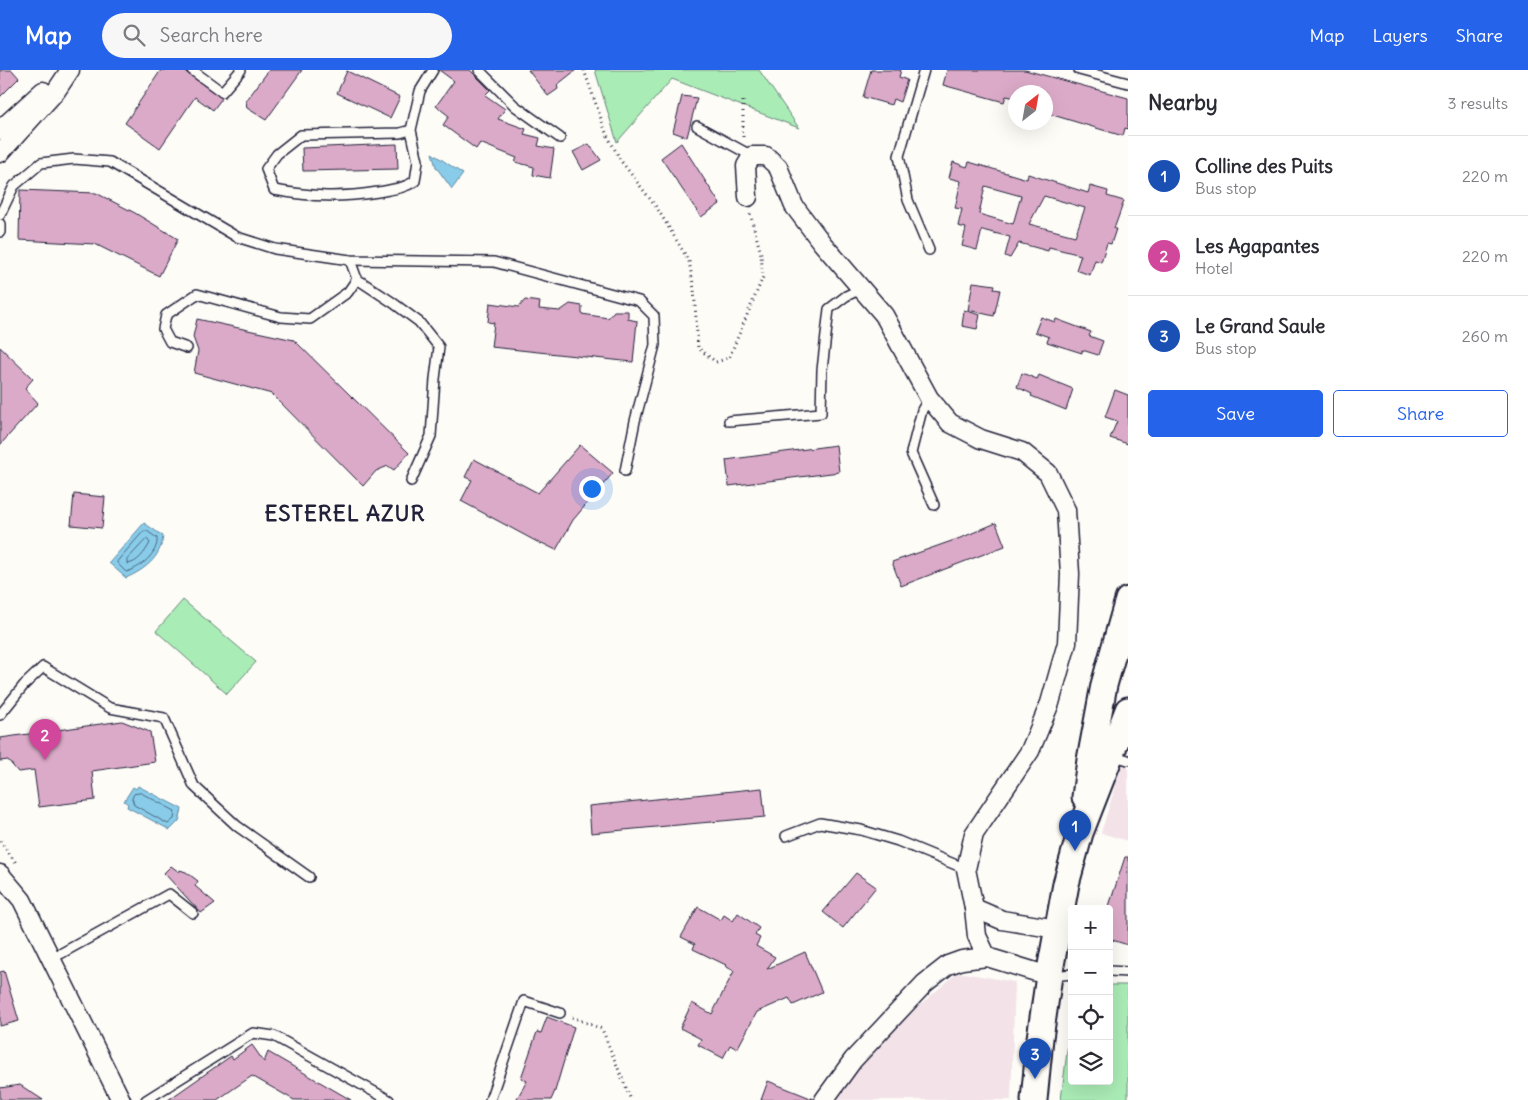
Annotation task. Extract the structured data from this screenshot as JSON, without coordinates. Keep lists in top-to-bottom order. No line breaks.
{"districts":["ESTEREL AZUR"],"north":"top right","page":{"header":"Map","search":"Search here","nav":["Map","Layers","Share"],"heading":["Nearby","3 results"],"list":[{"mark":"1","name":"Colline des Puits","note":"Bus stop","value":"220 m"},{"mark":"2","name":"Les Agapantes","note":"Hotel","value":"220 m"},{"mark":"3","name":"Le Grand Saule","note":"Bus stop","value":"260 m"}],"buttons":["Save","Share"],"pins":["2","1","3"],"map_buttons":["+","−"]}}
